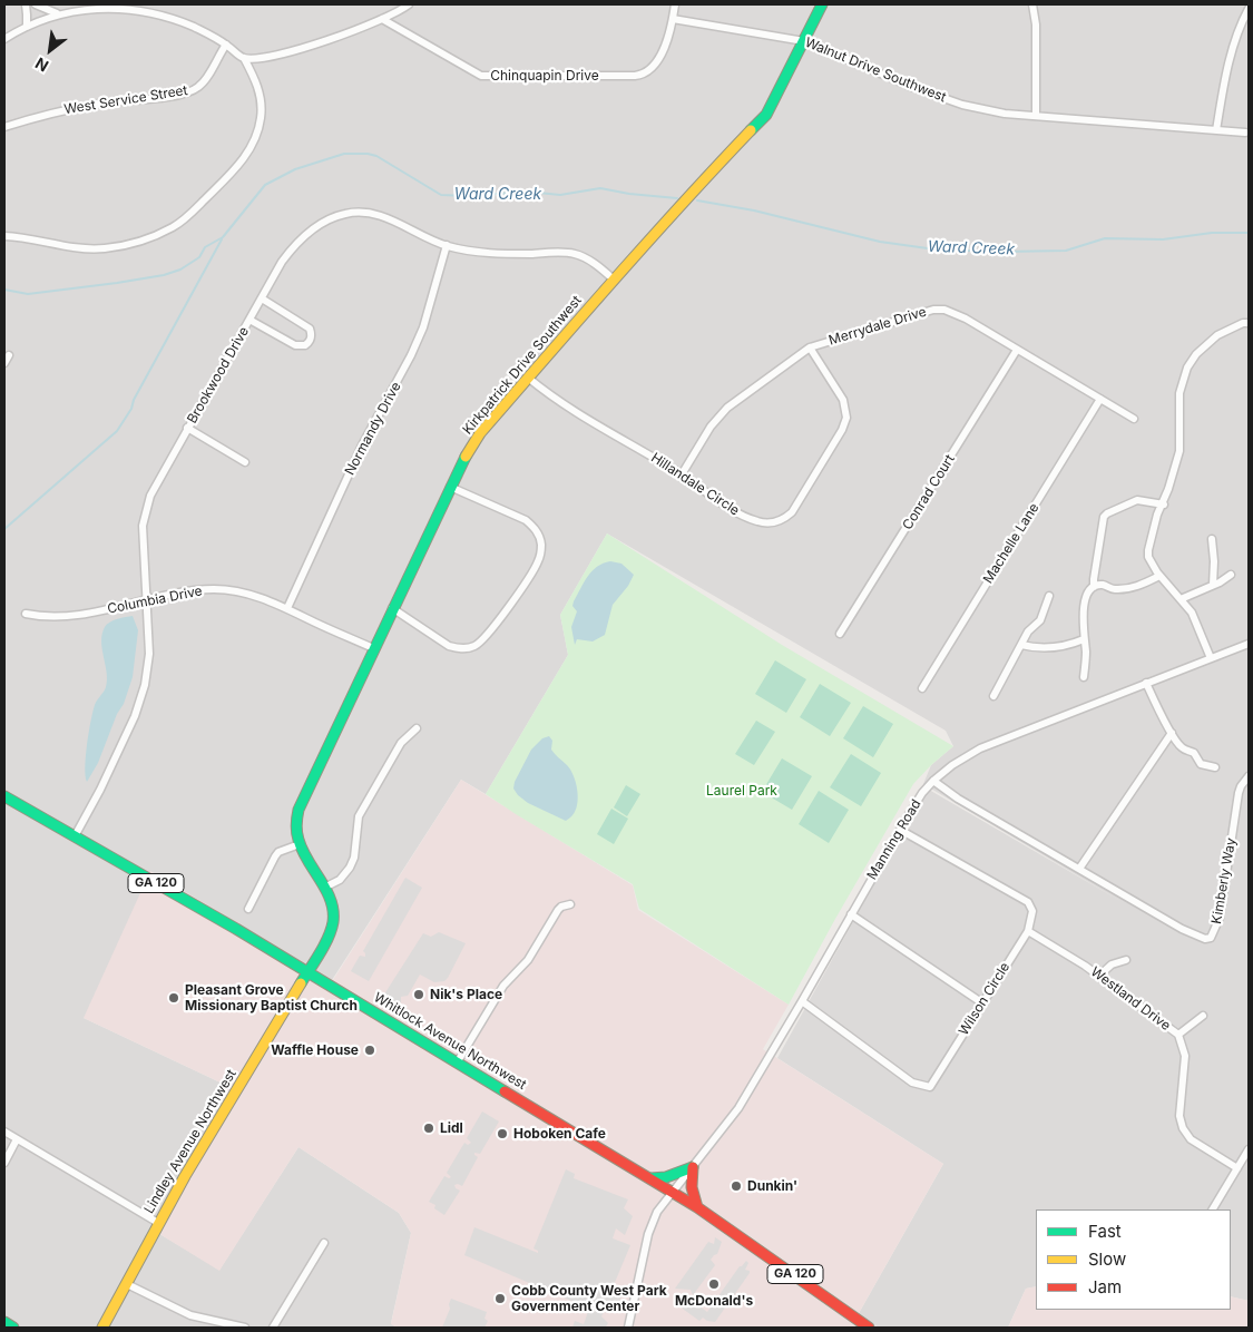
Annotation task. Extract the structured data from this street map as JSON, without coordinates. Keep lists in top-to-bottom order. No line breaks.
{"streets":{"main road":["Kirkpatrick Drive Southwest","GA 120","Whitlock Avenue Northwest","Lindley Avenue Northwest"],"street":["Walnut Drive Southwest","Chinquapin Drive","West Service Street","Merrydale Drive","Brookwood Drive","Normandy Drive","Hillandale Circle","Conrad Court","Machelle Lane","Columbia Drive","Manning Road","Kimberly Way","Wilson Circle","Westland Drive"]},"crossings":[["Walnut Drive Southwest","Chinquapin Drive"],["Walnut Drive Southwest","Kirkpatrick Drive Southwest"],["Merrydale Drive","Hillandale Circle"],["Merrydale Drive","Conrad Court"],["Merrydale Drive","Machelle Lane"],["Kirkpatrick Drive Southwest","Brookwood Drive"],["Kirkpatrick Drive Southwest","Hillandale Circle"],["Kirkpatrick Drive Southwest","Columbia Drive"],["Kirkpatrick Drive Southwest","Whitlock Avenue Northwest"],["Kirkpatrick Drive Southwest","Lindley Avenue Northwest"],["Brookwood Drive","Normandy Drive"],["Brookwood Drive","Columbia Drive"],["Brookwood Drive","Whitlock Avenue Northwest"],["Normandy Drive","Columbia Drive"],["Manning Road","Wilson Circle"],["Manning Road","Whitlock Avenue Northwest"],["Wilson Circle","Westland Drive"],["Whitlock Avenue Northwest","Lindley Avenue Northwest"]],"water":["Ward Creek"],"parks":["Laurel Park"],"places":["Nik's Place","Pleasant Grove Missionary Baptist Church","Waffle House","Lidl","Hoboken Cafe","Dunkin'","McDonald's","Cobb County West Park Government Center"],"legend":["Fast","Slow","Jam"],"north":"bottom left"}
